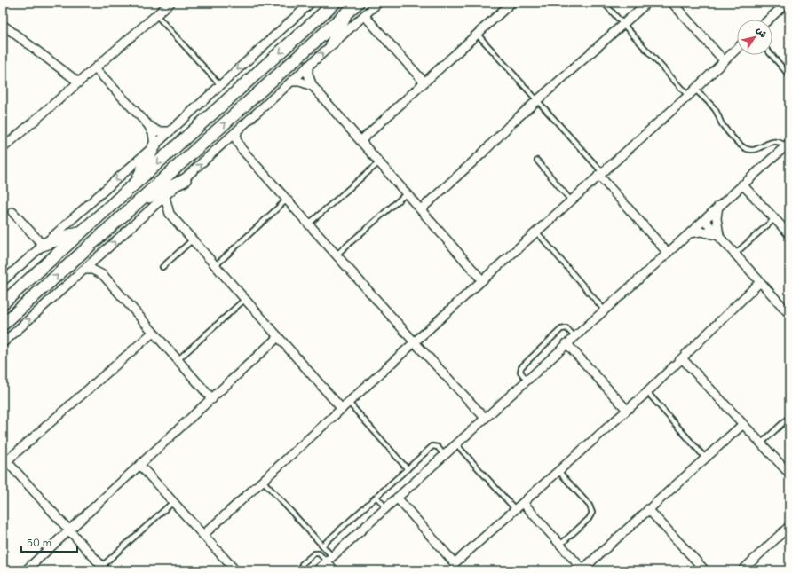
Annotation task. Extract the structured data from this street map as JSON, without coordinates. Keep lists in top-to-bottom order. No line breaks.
{"scale_bar":"50 m","north":"top right"}
